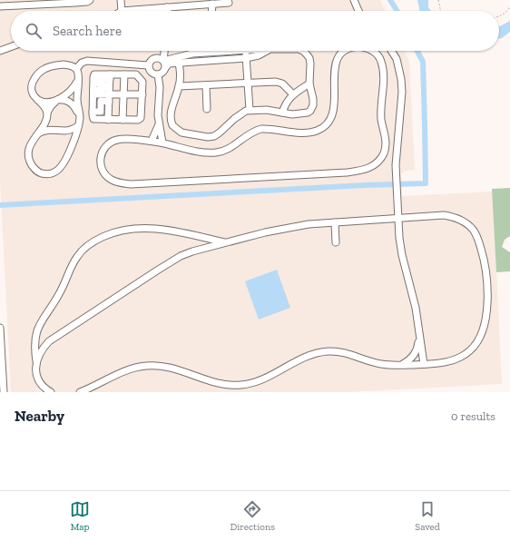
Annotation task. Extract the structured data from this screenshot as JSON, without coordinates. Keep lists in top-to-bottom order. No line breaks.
{"page":{"search":"Search here","heading":["Nearby","0 results"],"nav":["Map","Directions","Saved"]}}
